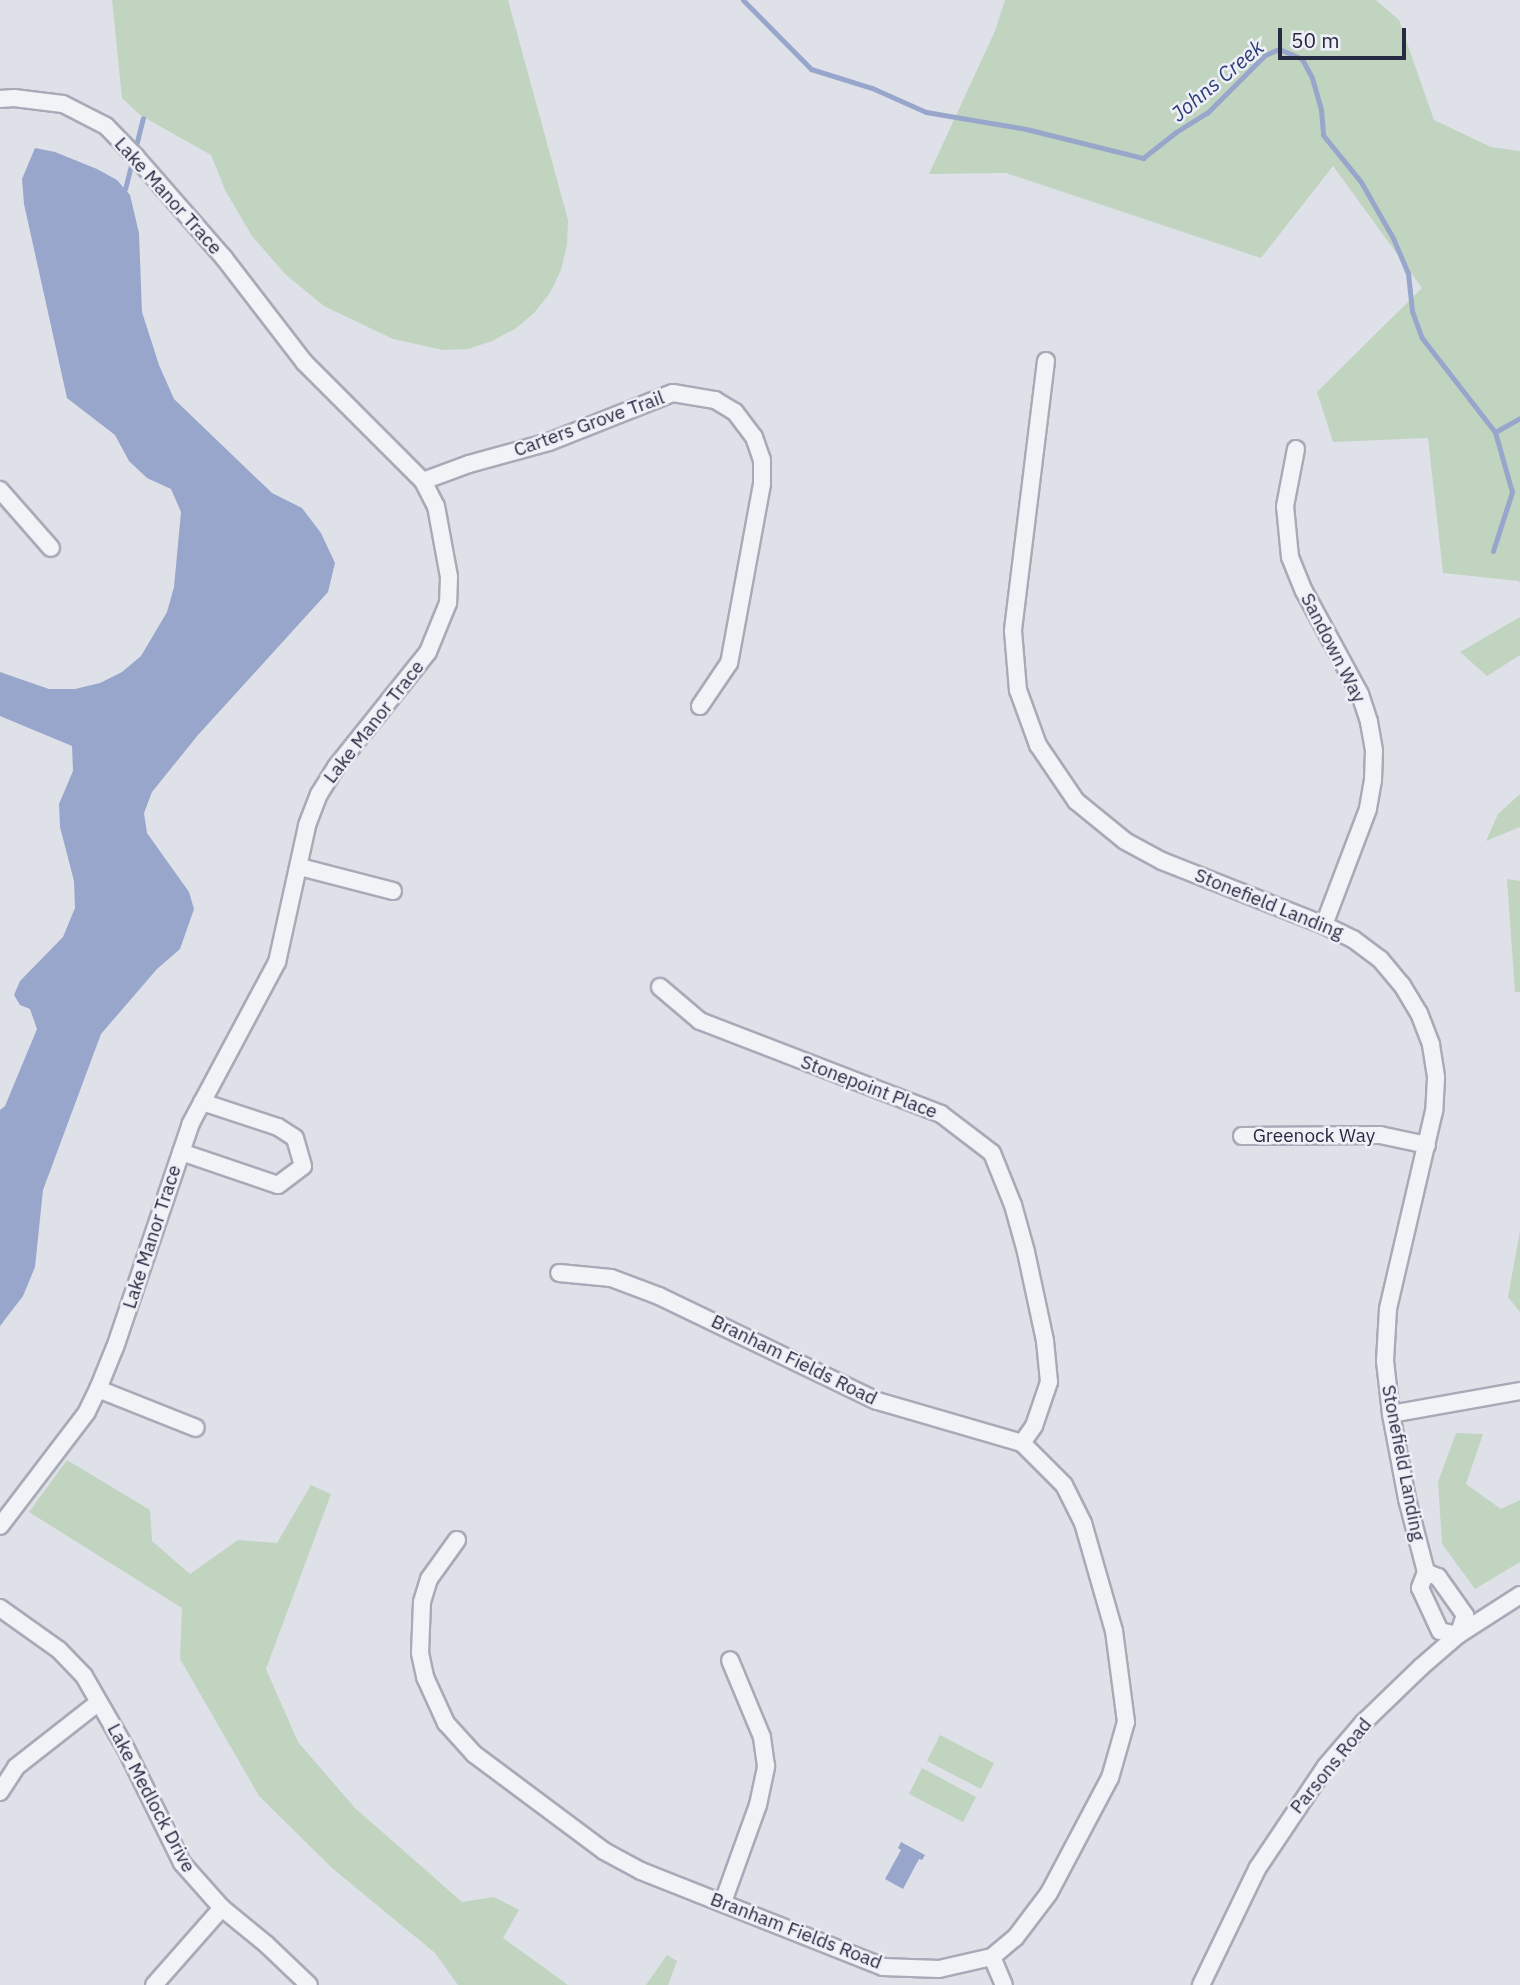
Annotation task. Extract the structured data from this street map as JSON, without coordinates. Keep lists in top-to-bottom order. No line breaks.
{"streets":{"street":["Lake Manor Trace","Carters Grove Trail","Sandown Way","Stonefield Landing","Stonepoint Place","Greenock Way","Branham Fields Road","Parsons Road","Lake Medlock Drive"]},"crossings":[["Lake Manor Trace","Carters Grove Trail"],["Sandown Way","Stonefield Landing"],["Stonefield Landing","Greenock Way"],["Stonefield Landing","Parsons Road"],["Stonepoint Place","Branham Fields Road"]],"water":["Johns Creek"],"scale_bar":"50 m"}
